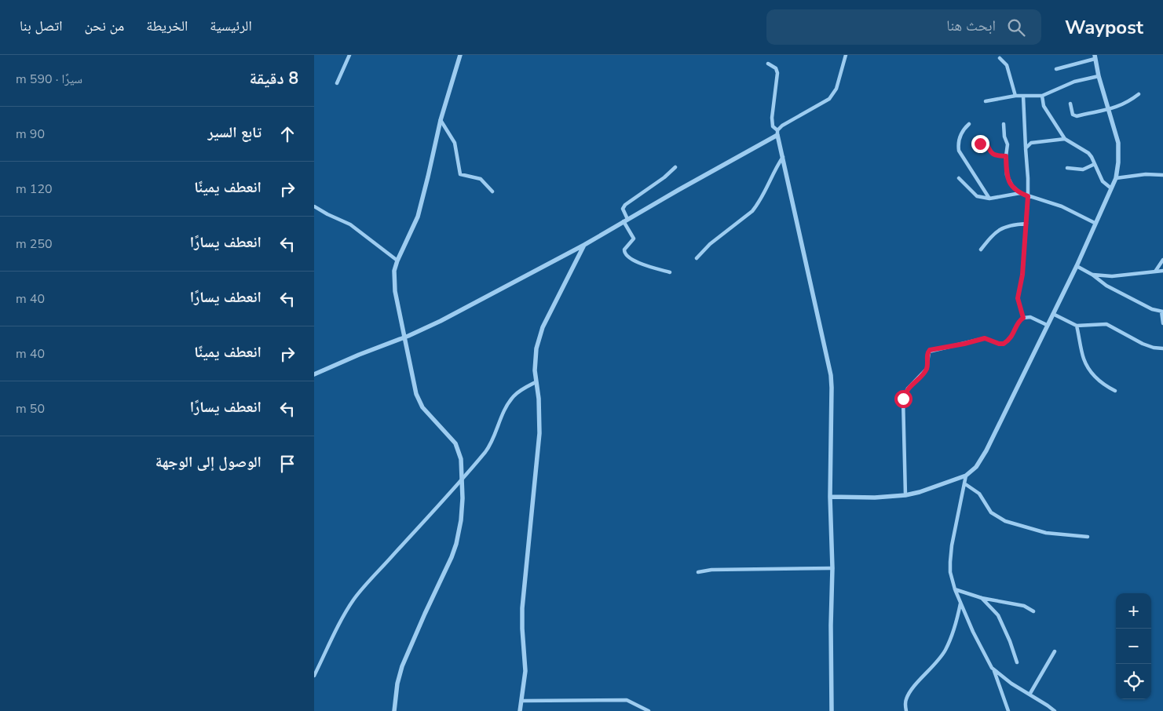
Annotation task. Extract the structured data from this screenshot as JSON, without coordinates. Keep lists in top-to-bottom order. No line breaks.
{"page":{"header":"Waypost","search":"ابحث هنا","nav":["الرئيسية","الخريطة","من نحن","اتصل بنا"],"heading":["8 دقيقة","سيرًا · 590 m"],"list":[["تابع السير","90 m"],["انعطف يمينًا","120 m"],["انعطف يسارًا","250 m"],["انعطف يسارًا","40 m"],["انعطف يمينًا","40 m"],["انعطف يسارًا","50 m"],"الوصول إلى الوجهة"],"map_buttons":["+","−"]}}
